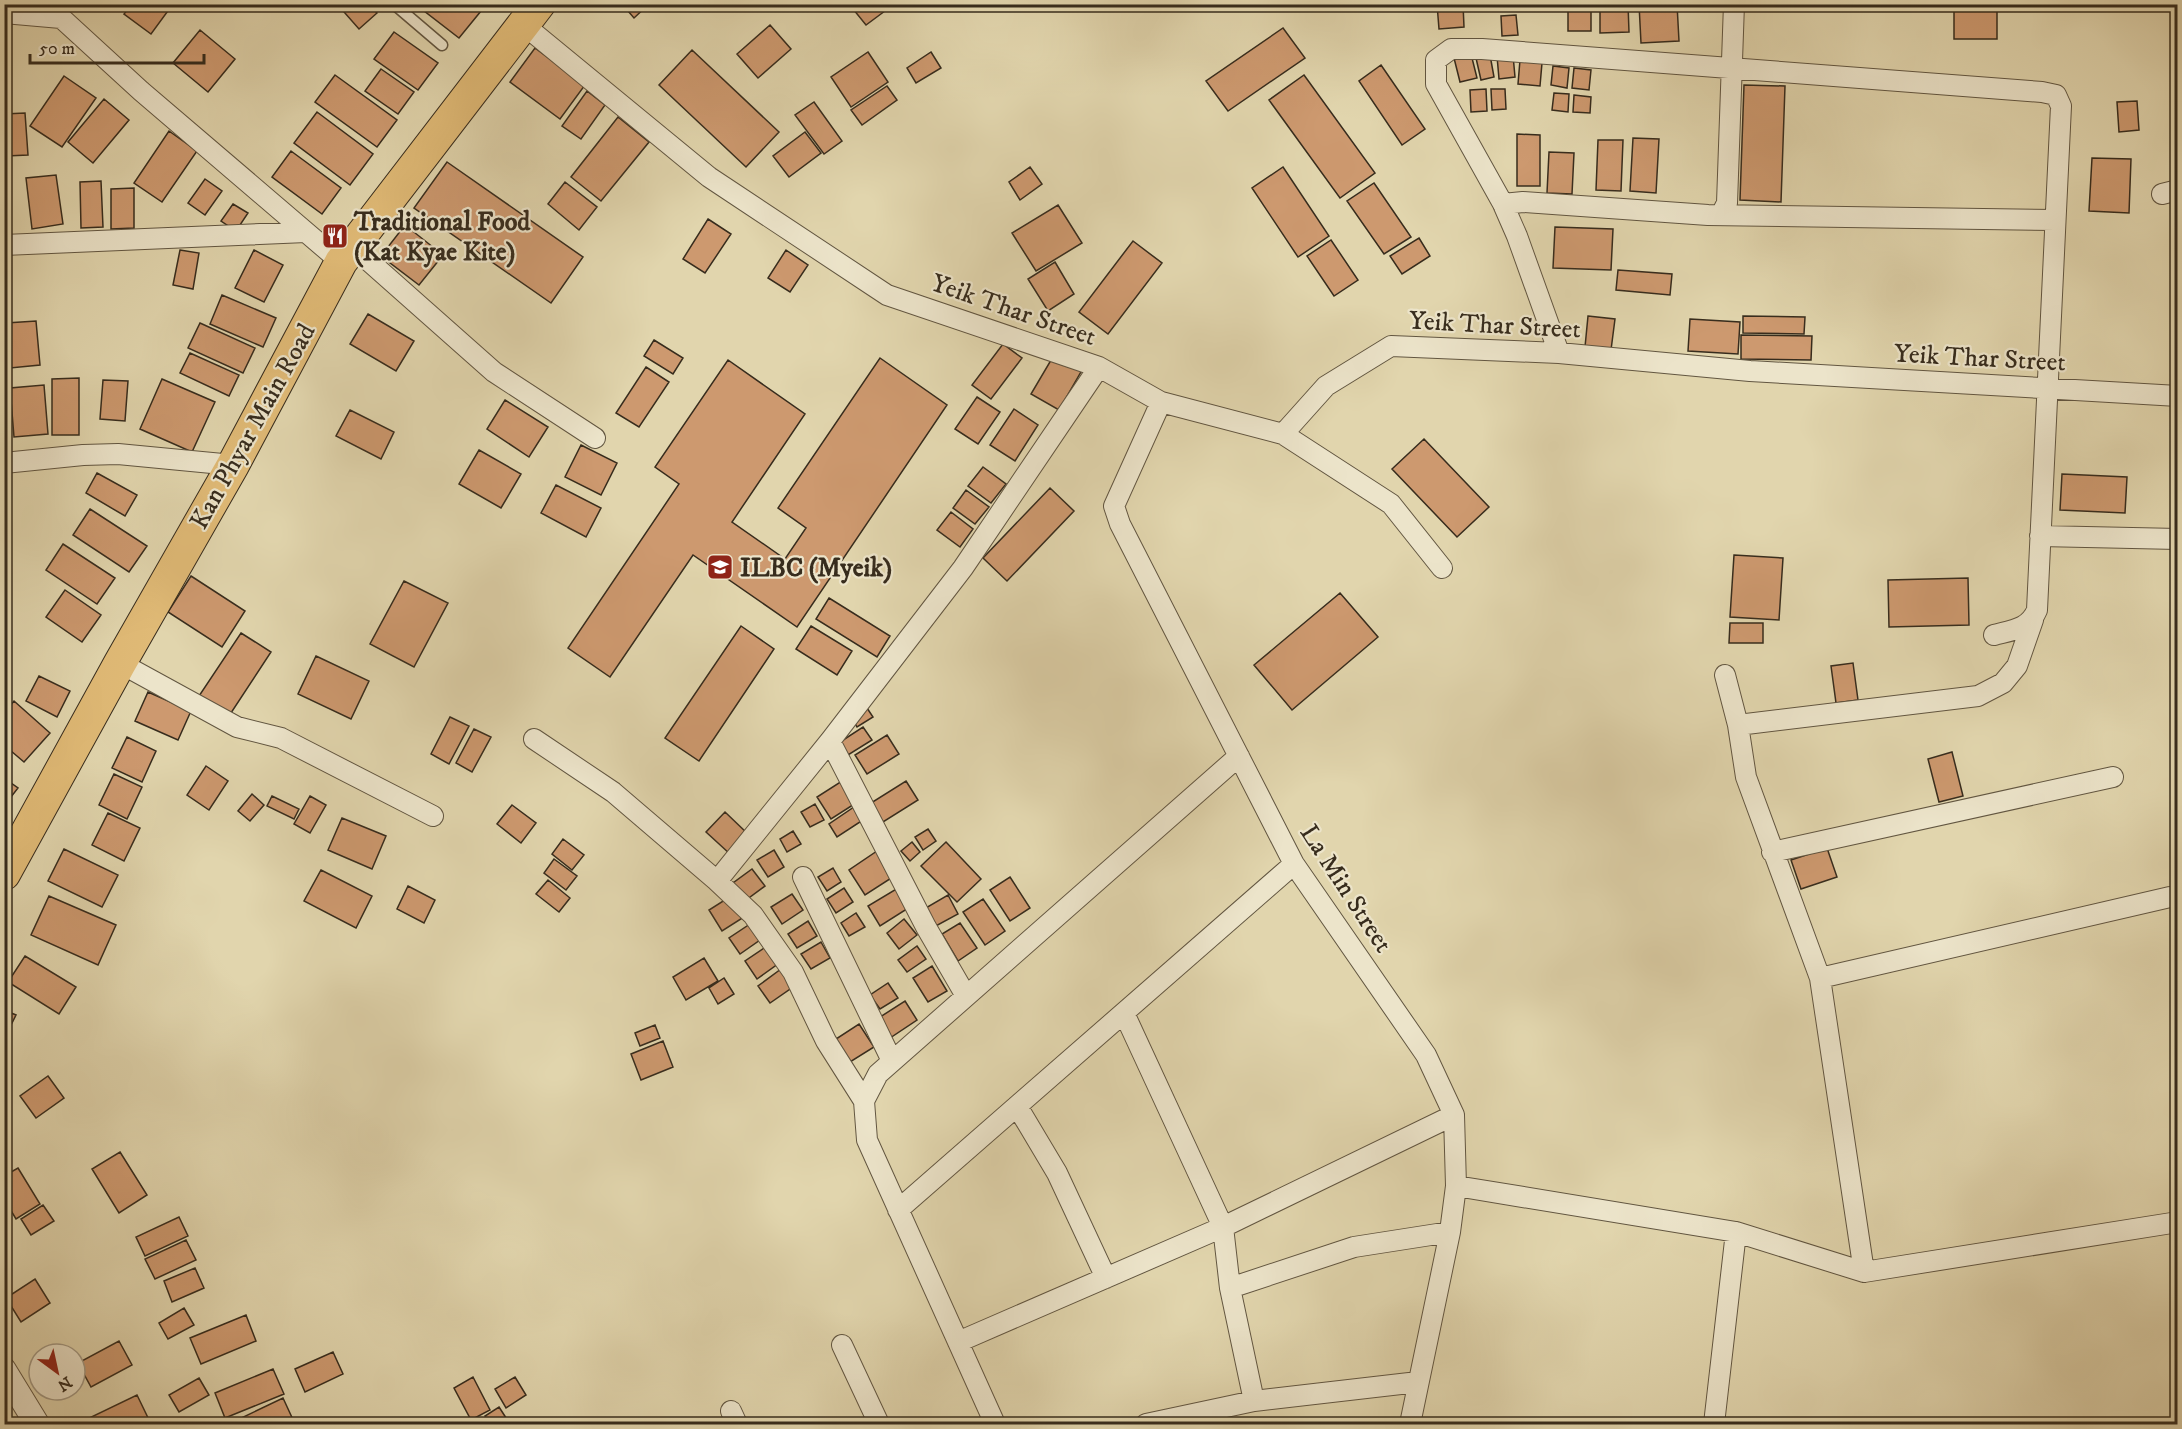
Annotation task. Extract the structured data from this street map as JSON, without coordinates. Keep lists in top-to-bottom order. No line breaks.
{"streets":{"main road":["Kan Phyar Main Road"],"street":["Yeik Thar Street","La Min Street"]},"crossings":[["Yeik Thar Street","Kan Phyar Main Road"],["Yeik Thar Street","La Min Street"]],"places":{"restaurant":["Traditional Food (Kat Kyae Kite)"],"school or university":["ILBC (Myeik)"]},"scale_bar":"50 m","north":"bottom right"}
